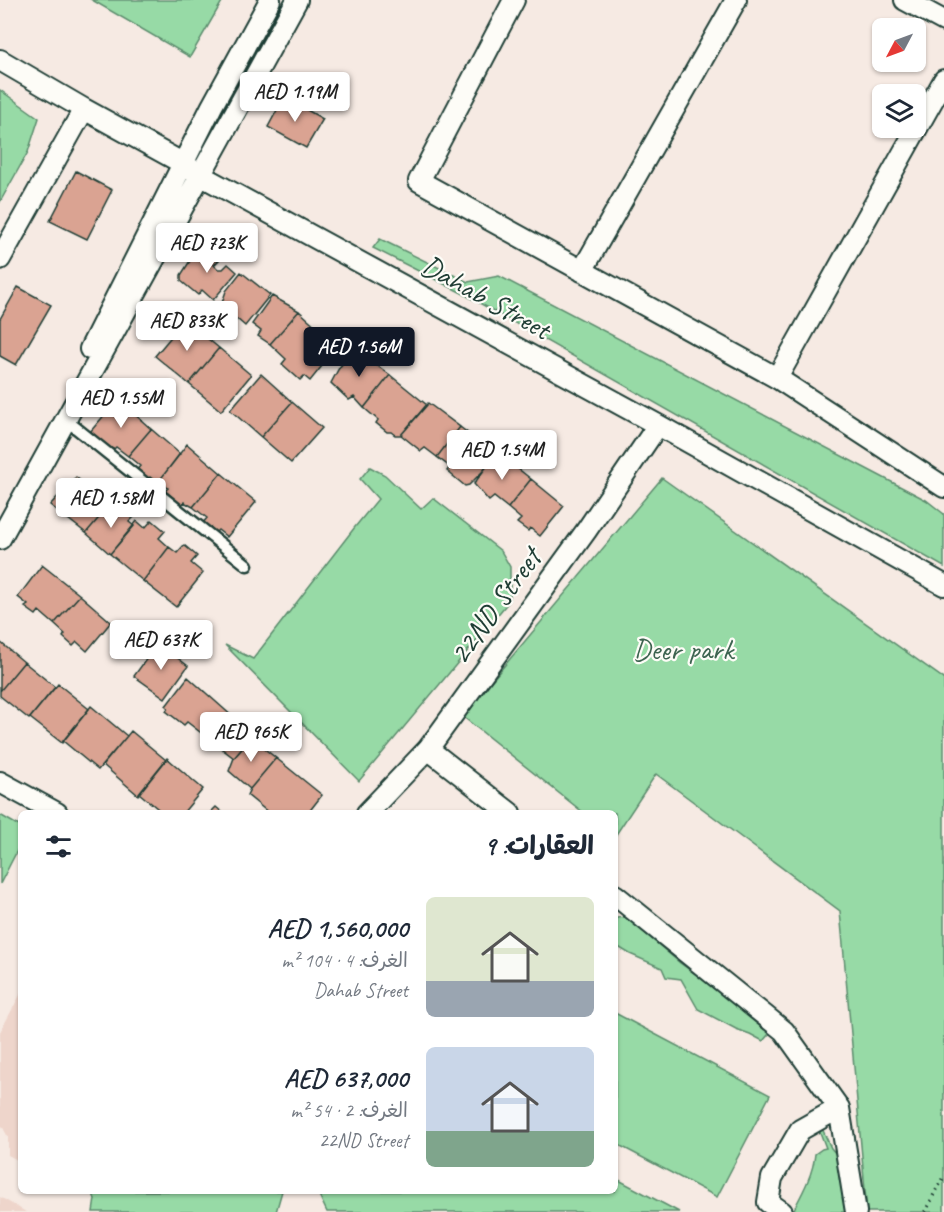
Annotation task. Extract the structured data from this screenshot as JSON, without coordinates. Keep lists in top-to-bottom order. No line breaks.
{"streets":{"street":["Dahab Street","22ND Street"]},"crossings":[["Dahab Street","22ND Street"]],"parks":["Deer park"],"north":"bottom left","page":{"price":["AED 1.19M","AED 723K","AED 833K","AED 1.56M","AED 1.55M","AED 1.54M","AED 1.58M","AED 637K","AED 965K"],"heading":"العقارات: 9","list":[{"name":"AED 1,560,000","note":"الغرف: 4 · 104 m² · Dahab Street"},{"name":"AED 637,000","note":"الغرف: 2 · 54 m² · 22ND Street"}]}}
